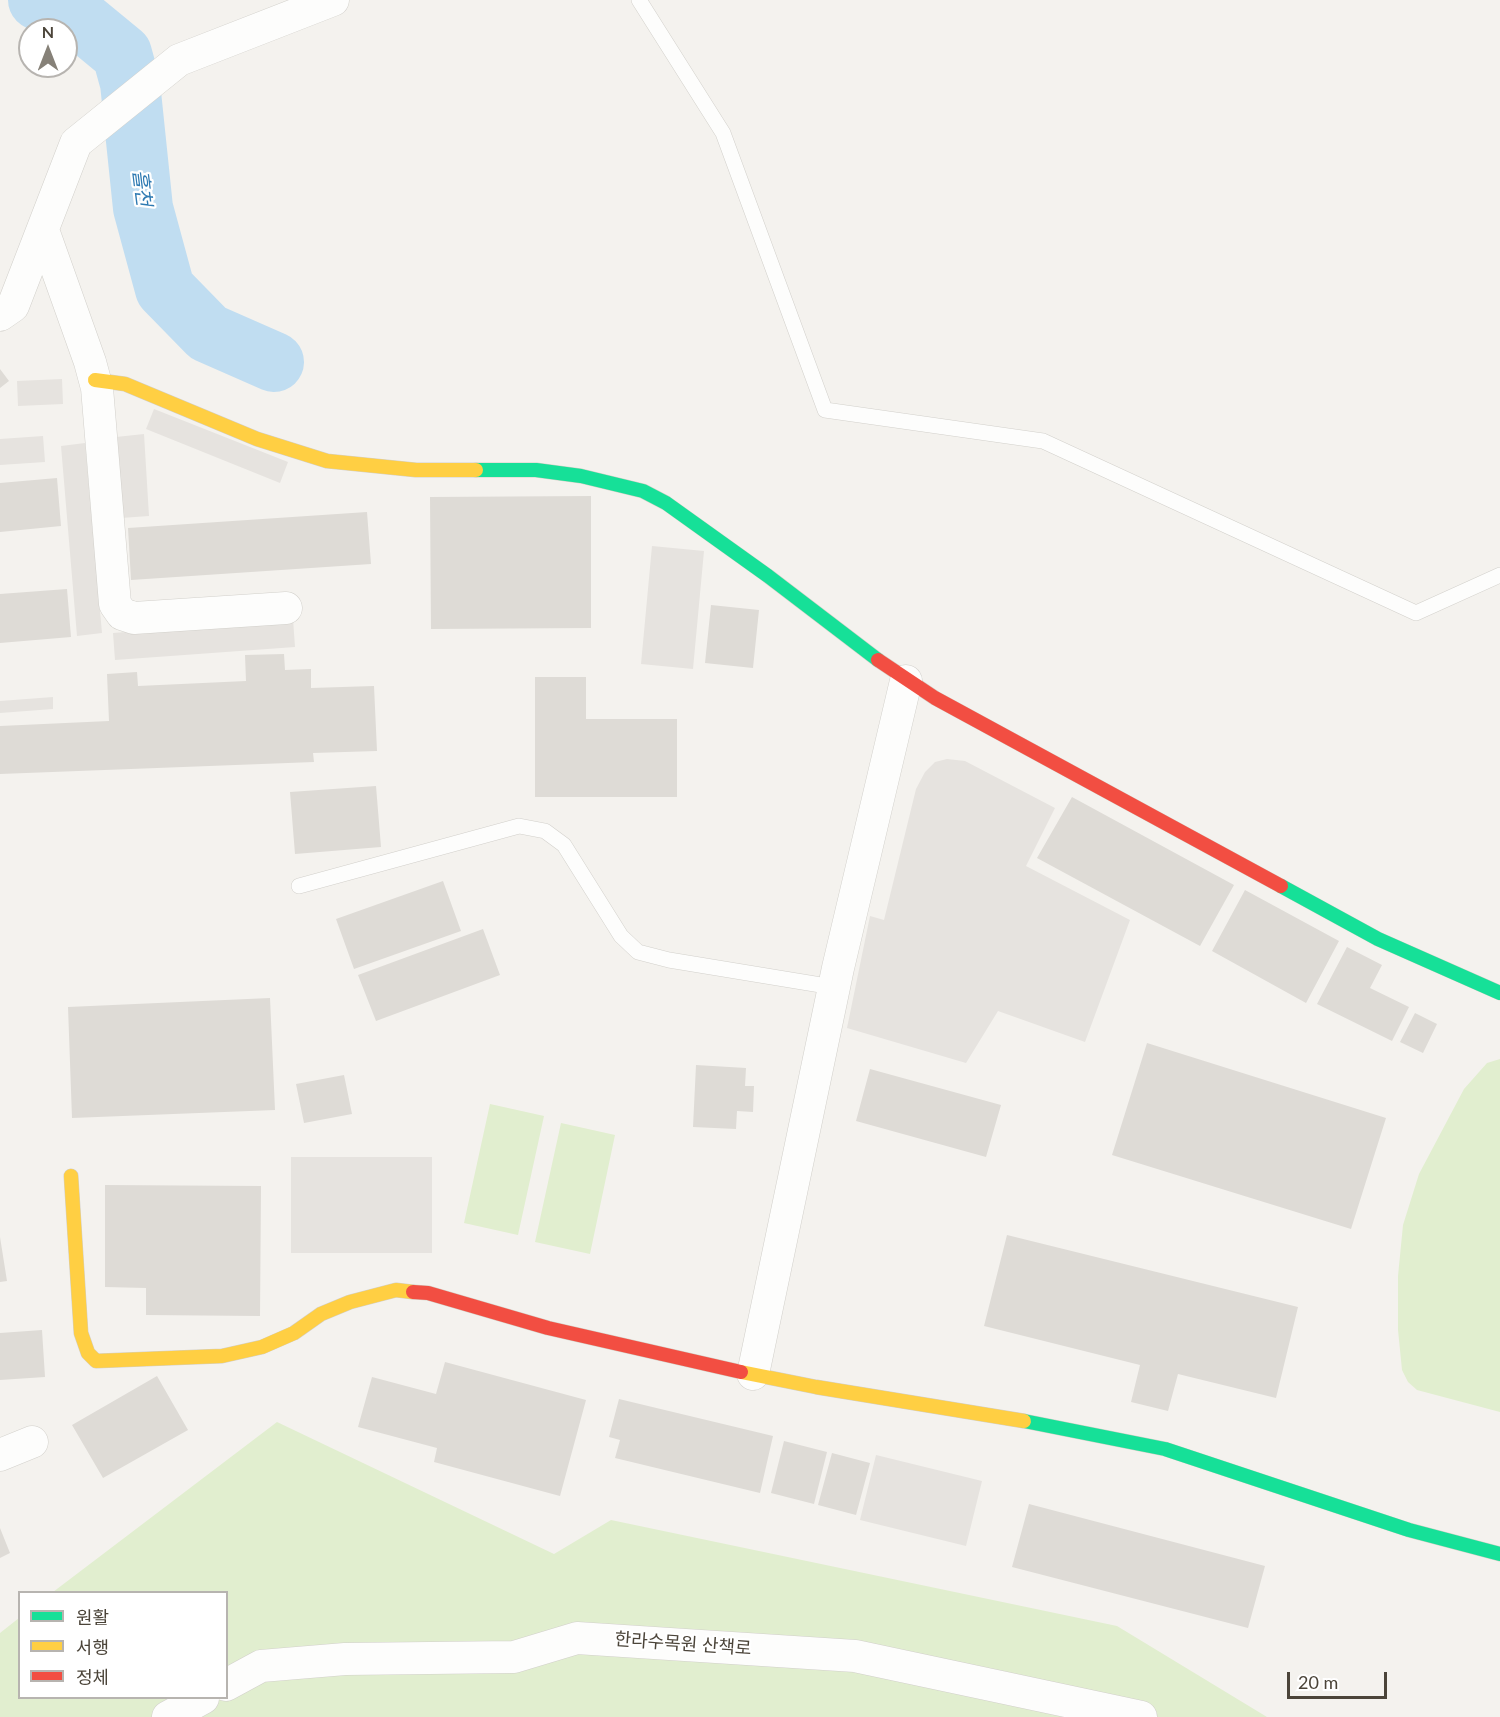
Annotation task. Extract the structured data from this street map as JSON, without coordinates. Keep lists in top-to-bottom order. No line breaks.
{"streets":{"street":["한라수목원 산책로"]},"water":["흘천"],"legend":["원활","서행","정체"],"scale_bar":"20 m","north":"top"}
